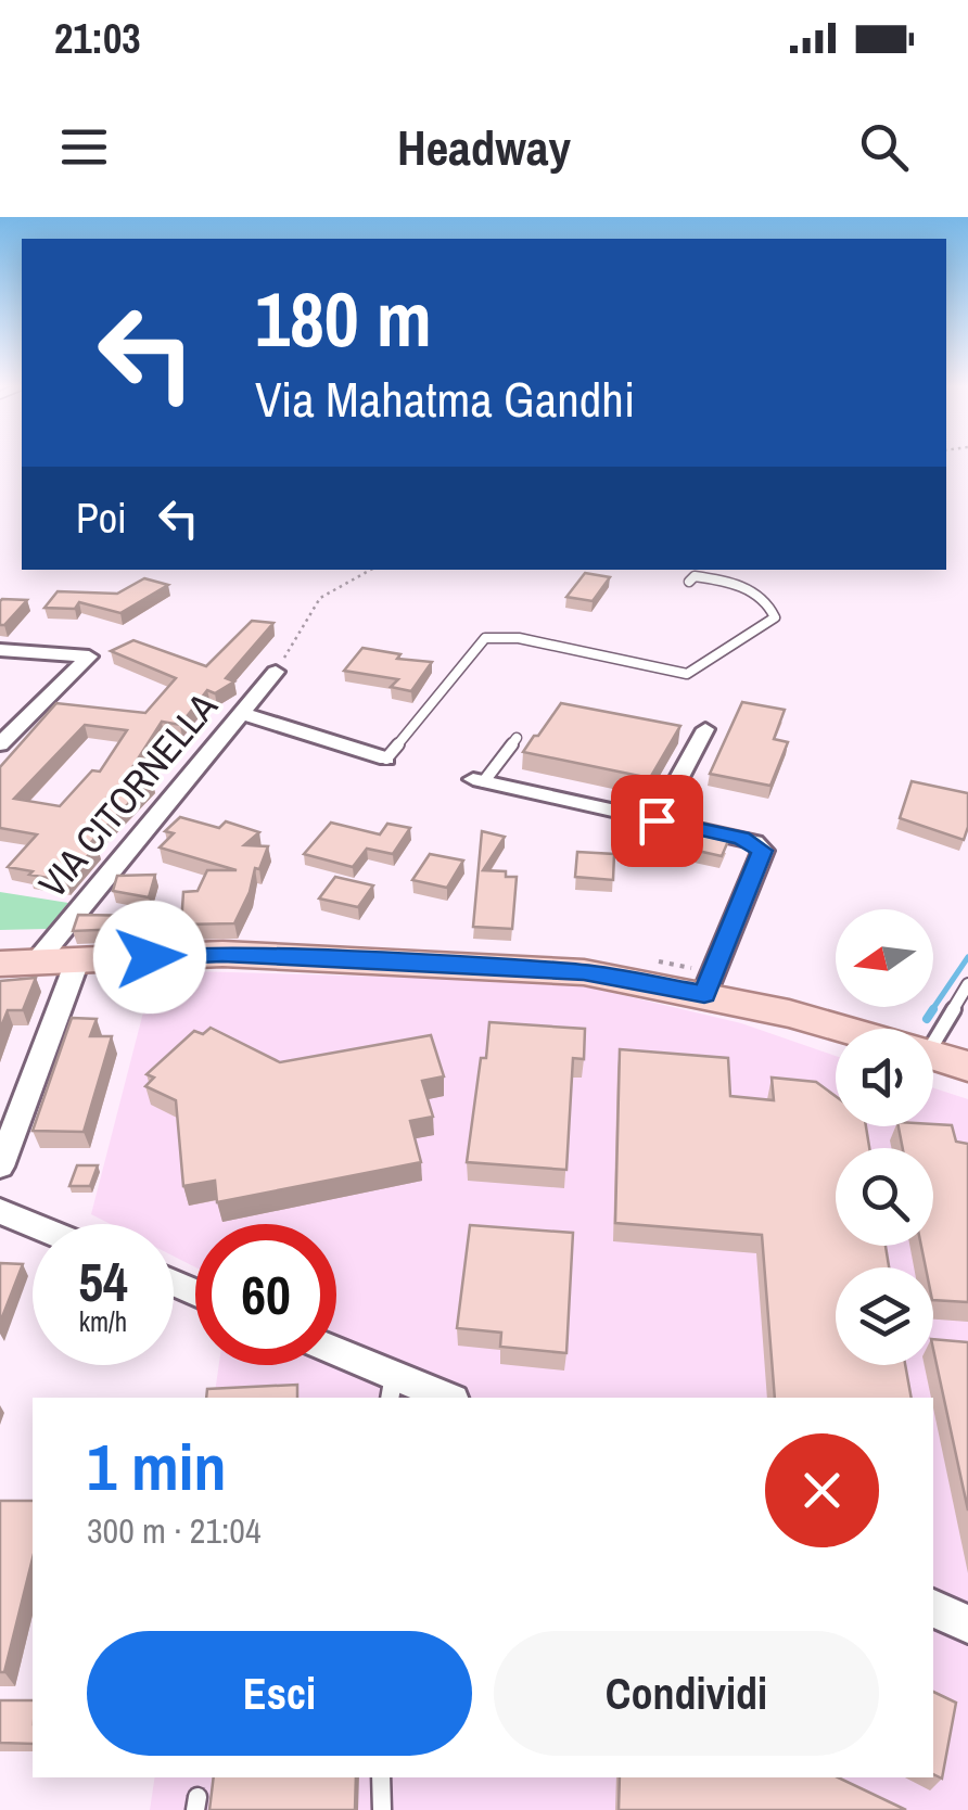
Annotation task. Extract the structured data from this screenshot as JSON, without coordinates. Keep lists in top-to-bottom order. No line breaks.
{"streets":{"street":["VIA CITORNELLA"]},"north":"left","page":{"status":"21:03","header":"Headway","turn":["180 m","Via Mahatma Gandhi"],"then":"Poi","speed":"54 km/h","limit":"60","heading":["1 min","300 m · 21:04"],"buttons":["Esci","Condividi"]}}
